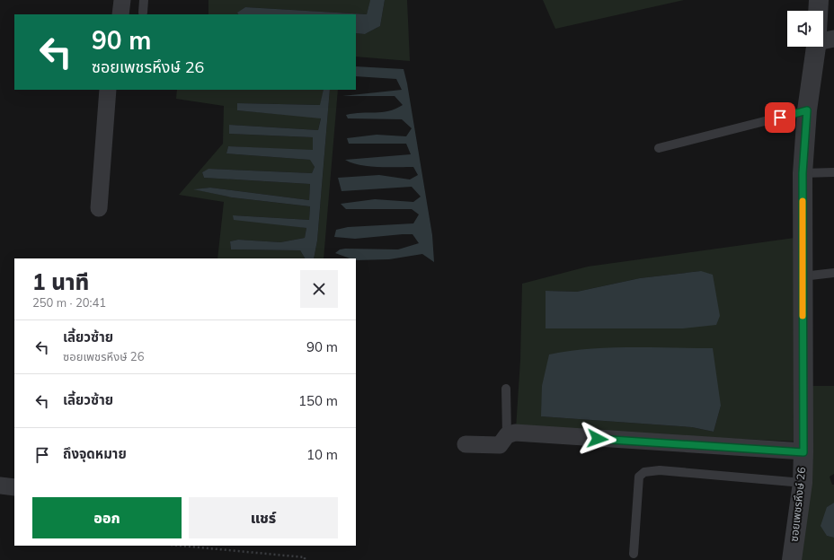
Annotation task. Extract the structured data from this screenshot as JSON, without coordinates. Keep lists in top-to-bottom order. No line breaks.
{"streets":{"street":["ซอยเพชรหึงษ์ 26"]},"page":{"turn":["90 m","ซอยเพชรหึงษ์ 26"],"heading":["1 นาที","250 m · 20:41"],"list":[{"name":"เลี้ยวซ้าย","note":"ซอยเพชรหึงษ์ 26","value":"90 m"},{"name":"เลี้ยวซ้าย","value":"150 m"},{"name":"ถึงจุดหมาย","value":"10 m"}],"buttons":["ออก","แชร์"]}}
